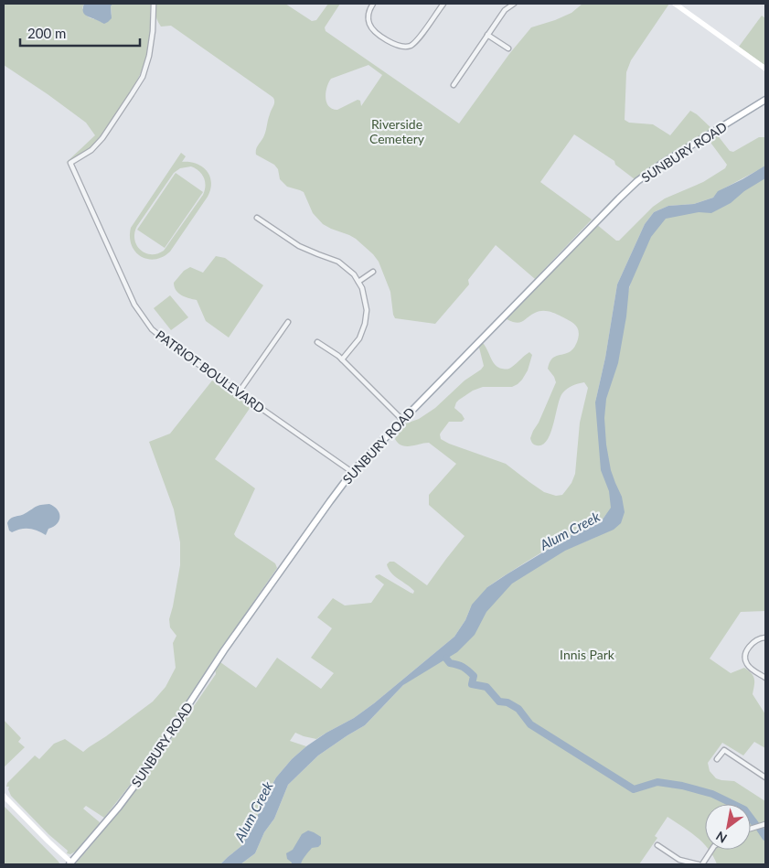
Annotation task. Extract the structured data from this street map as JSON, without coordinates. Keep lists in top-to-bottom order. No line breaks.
{"streets":{"main road":["SUNBURY ROAD"],"street":["PATRIOT BOULEVARD"]},"crossings":[["SUNBURY ROAD","PATRIOT BOULEVARD"]],"water":["Alum Creek"],"parks":["Riverside Cemetery","Innis Park"],"scale_bar":"200 m","north":"bottom left"}
